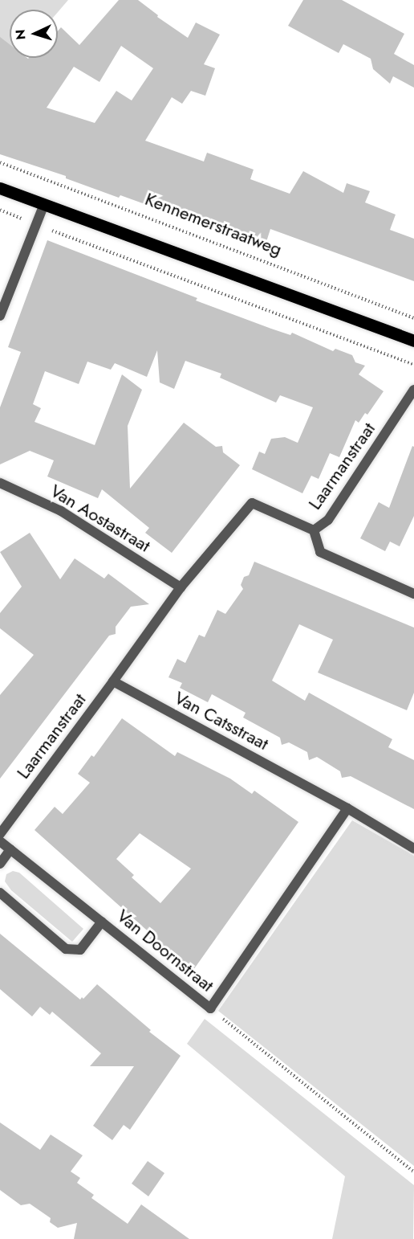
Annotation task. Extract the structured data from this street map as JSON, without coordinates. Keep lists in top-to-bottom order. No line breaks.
{"streets":{"street":["Laarmanstraat","Van Aostastraat","Van Catsstraat","Van Doornstraat"],"path":["Kennemerstraatweg"]},"crossings":[["Laarmanstraat","Van Aostastraat"],["Laarmanstraat","Van Catsstraat"],["Van Catsstraat","Van Doornstraat"]],"north":"left"}
